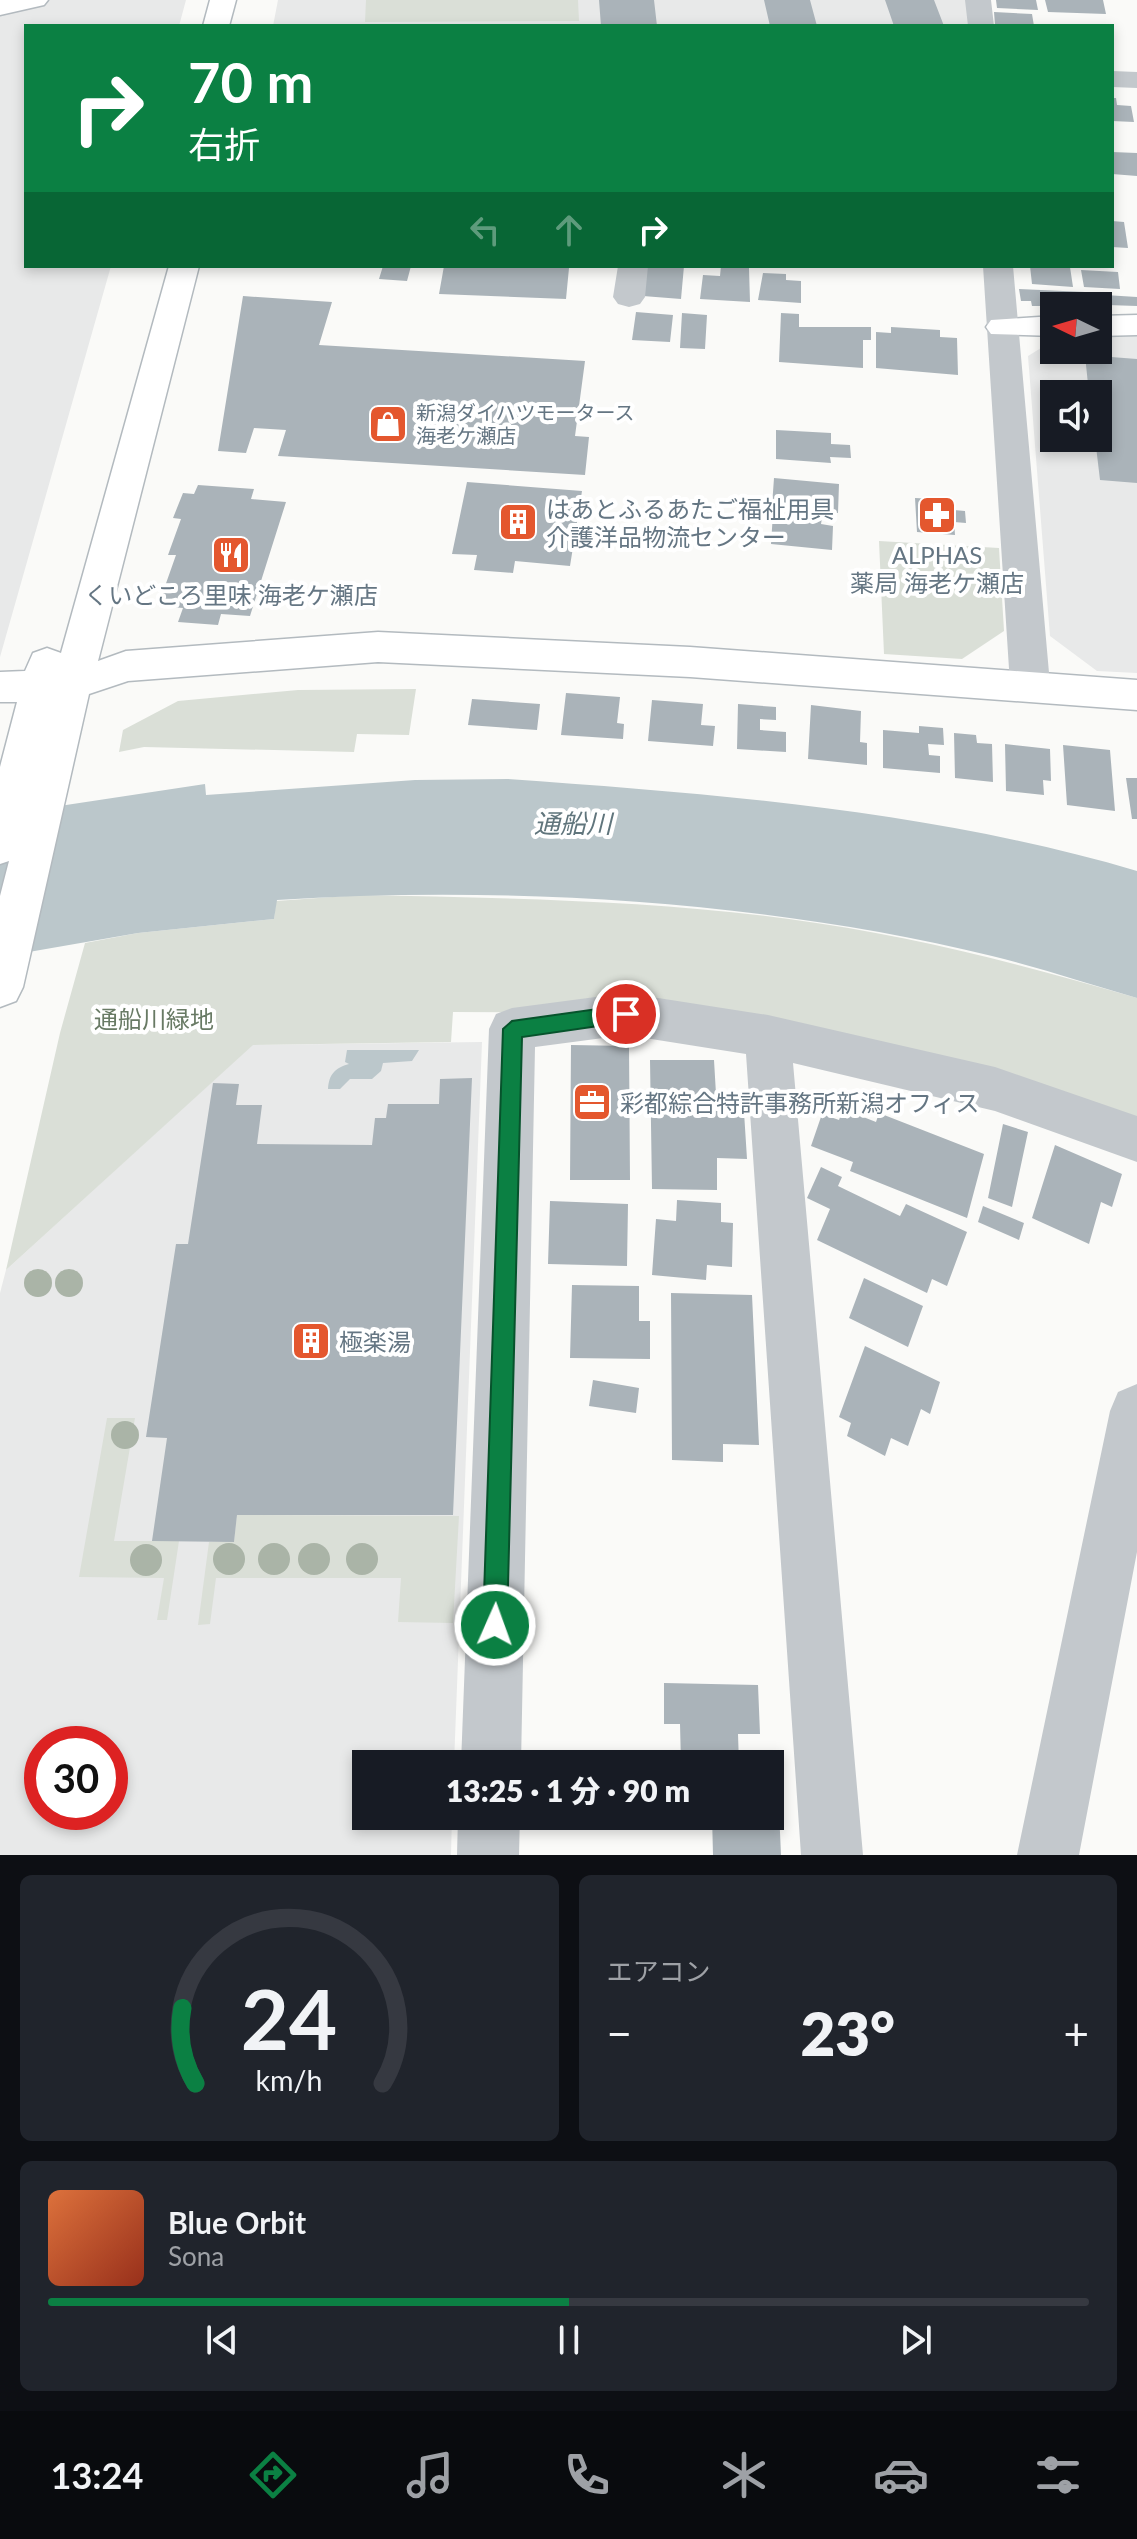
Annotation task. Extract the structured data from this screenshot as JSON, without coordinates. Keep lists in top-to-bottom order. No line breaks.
{"water":["通船川"],"parks":["通船川緑地"],"places":{"shop":["新潟ダイハツモータース 海老ケ瀬店"],"pharmacy":["ALPHAS 薬局 海老ケ瀬店"],"building":["はあとふるあたご福祉用具 介護洋品物流センター","極楽湯"],"restaurant":["くいどころ里味 海老ケ瀬店"],"office":["彩都綜合特許事務所新潟オフィス"]},"north":"left","page":{"turn":["70 m","右折"],"limit":"30","trip":"13:25 · 1 分 · 90 m","tile":"エアコン","heat":["−","23°","+"],"song":["Blue Orbit","Sona"],"tabs":"13:24","gauge":["24","km/h"]}}
